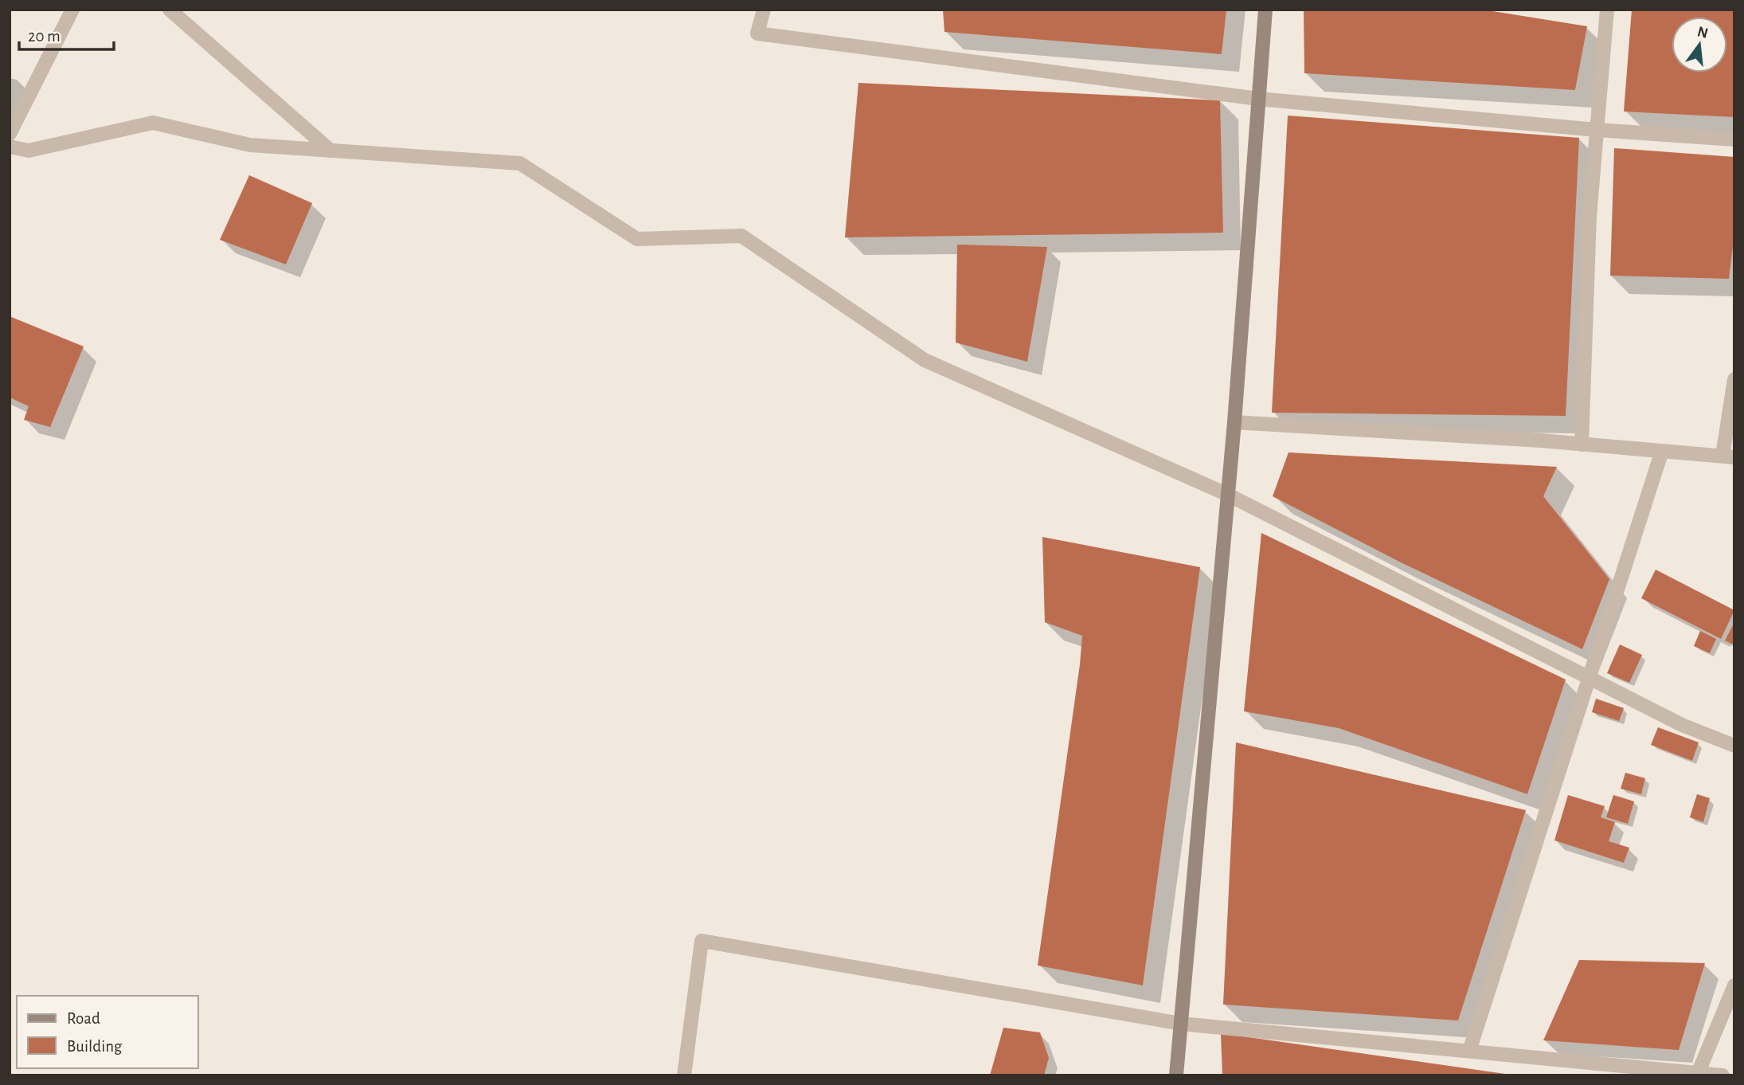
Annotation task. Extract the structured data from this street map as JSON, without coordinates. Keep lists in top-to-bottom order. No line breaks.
{"legend":["Road","Building"],"scale_bar":"20 m","north":"top"}
